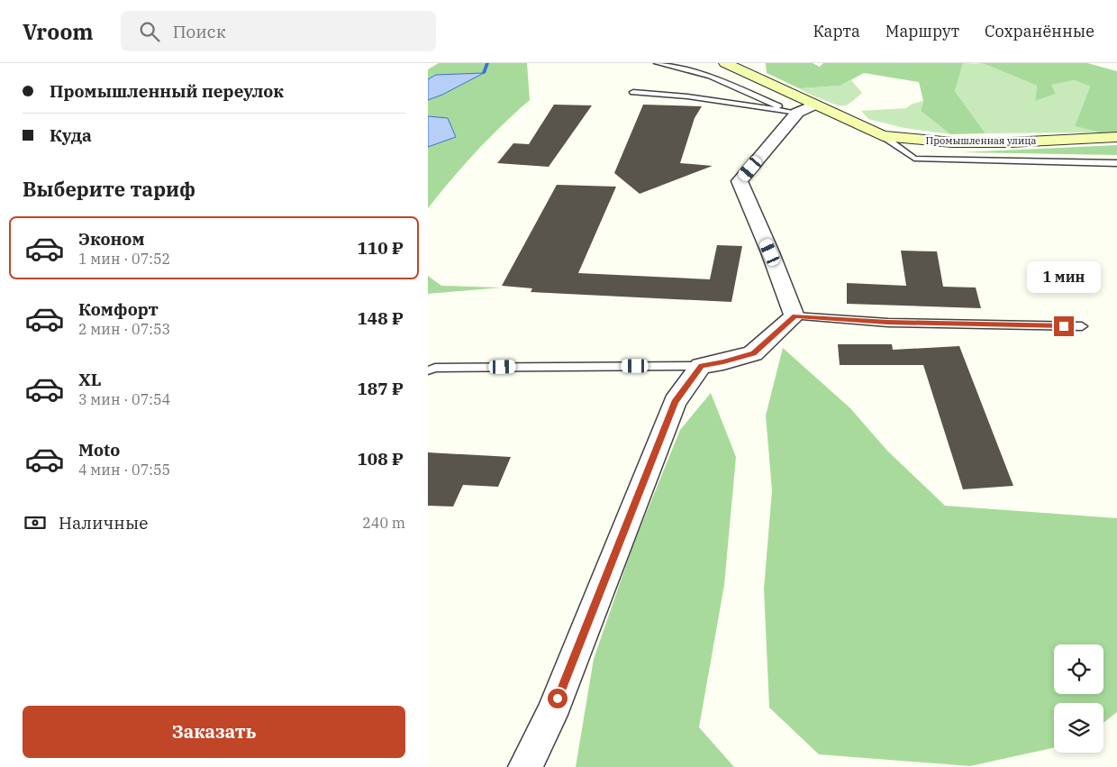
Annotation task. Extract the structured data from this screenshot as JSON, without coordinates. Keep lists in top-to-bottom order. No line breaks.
{"streets":{"main road":["Промышленная улица"]},"page":{"header":"Vroom","search":"Поиск","nav":["Карта","Маршрут","Сохранённые"],"banner":["Промышленный переулок","Куда"],"heading":"Выберите тариф","list":[{"name":"Эконом","note":"1 мин · 07:52","value":"110 ₽"},{"name":"Комфорт","note":"2 мин · 07:53","value":"148 ₽"},{"name":"XL","note":"3 мин · 07:54","value":"187 ₽"},{"name":"Moto","note":"4 мин · 07:55","value":"108 ₽"}],"bubble":"1 мин","pay":["Наличные","240 m"],"buttons":"Заказать"}}
